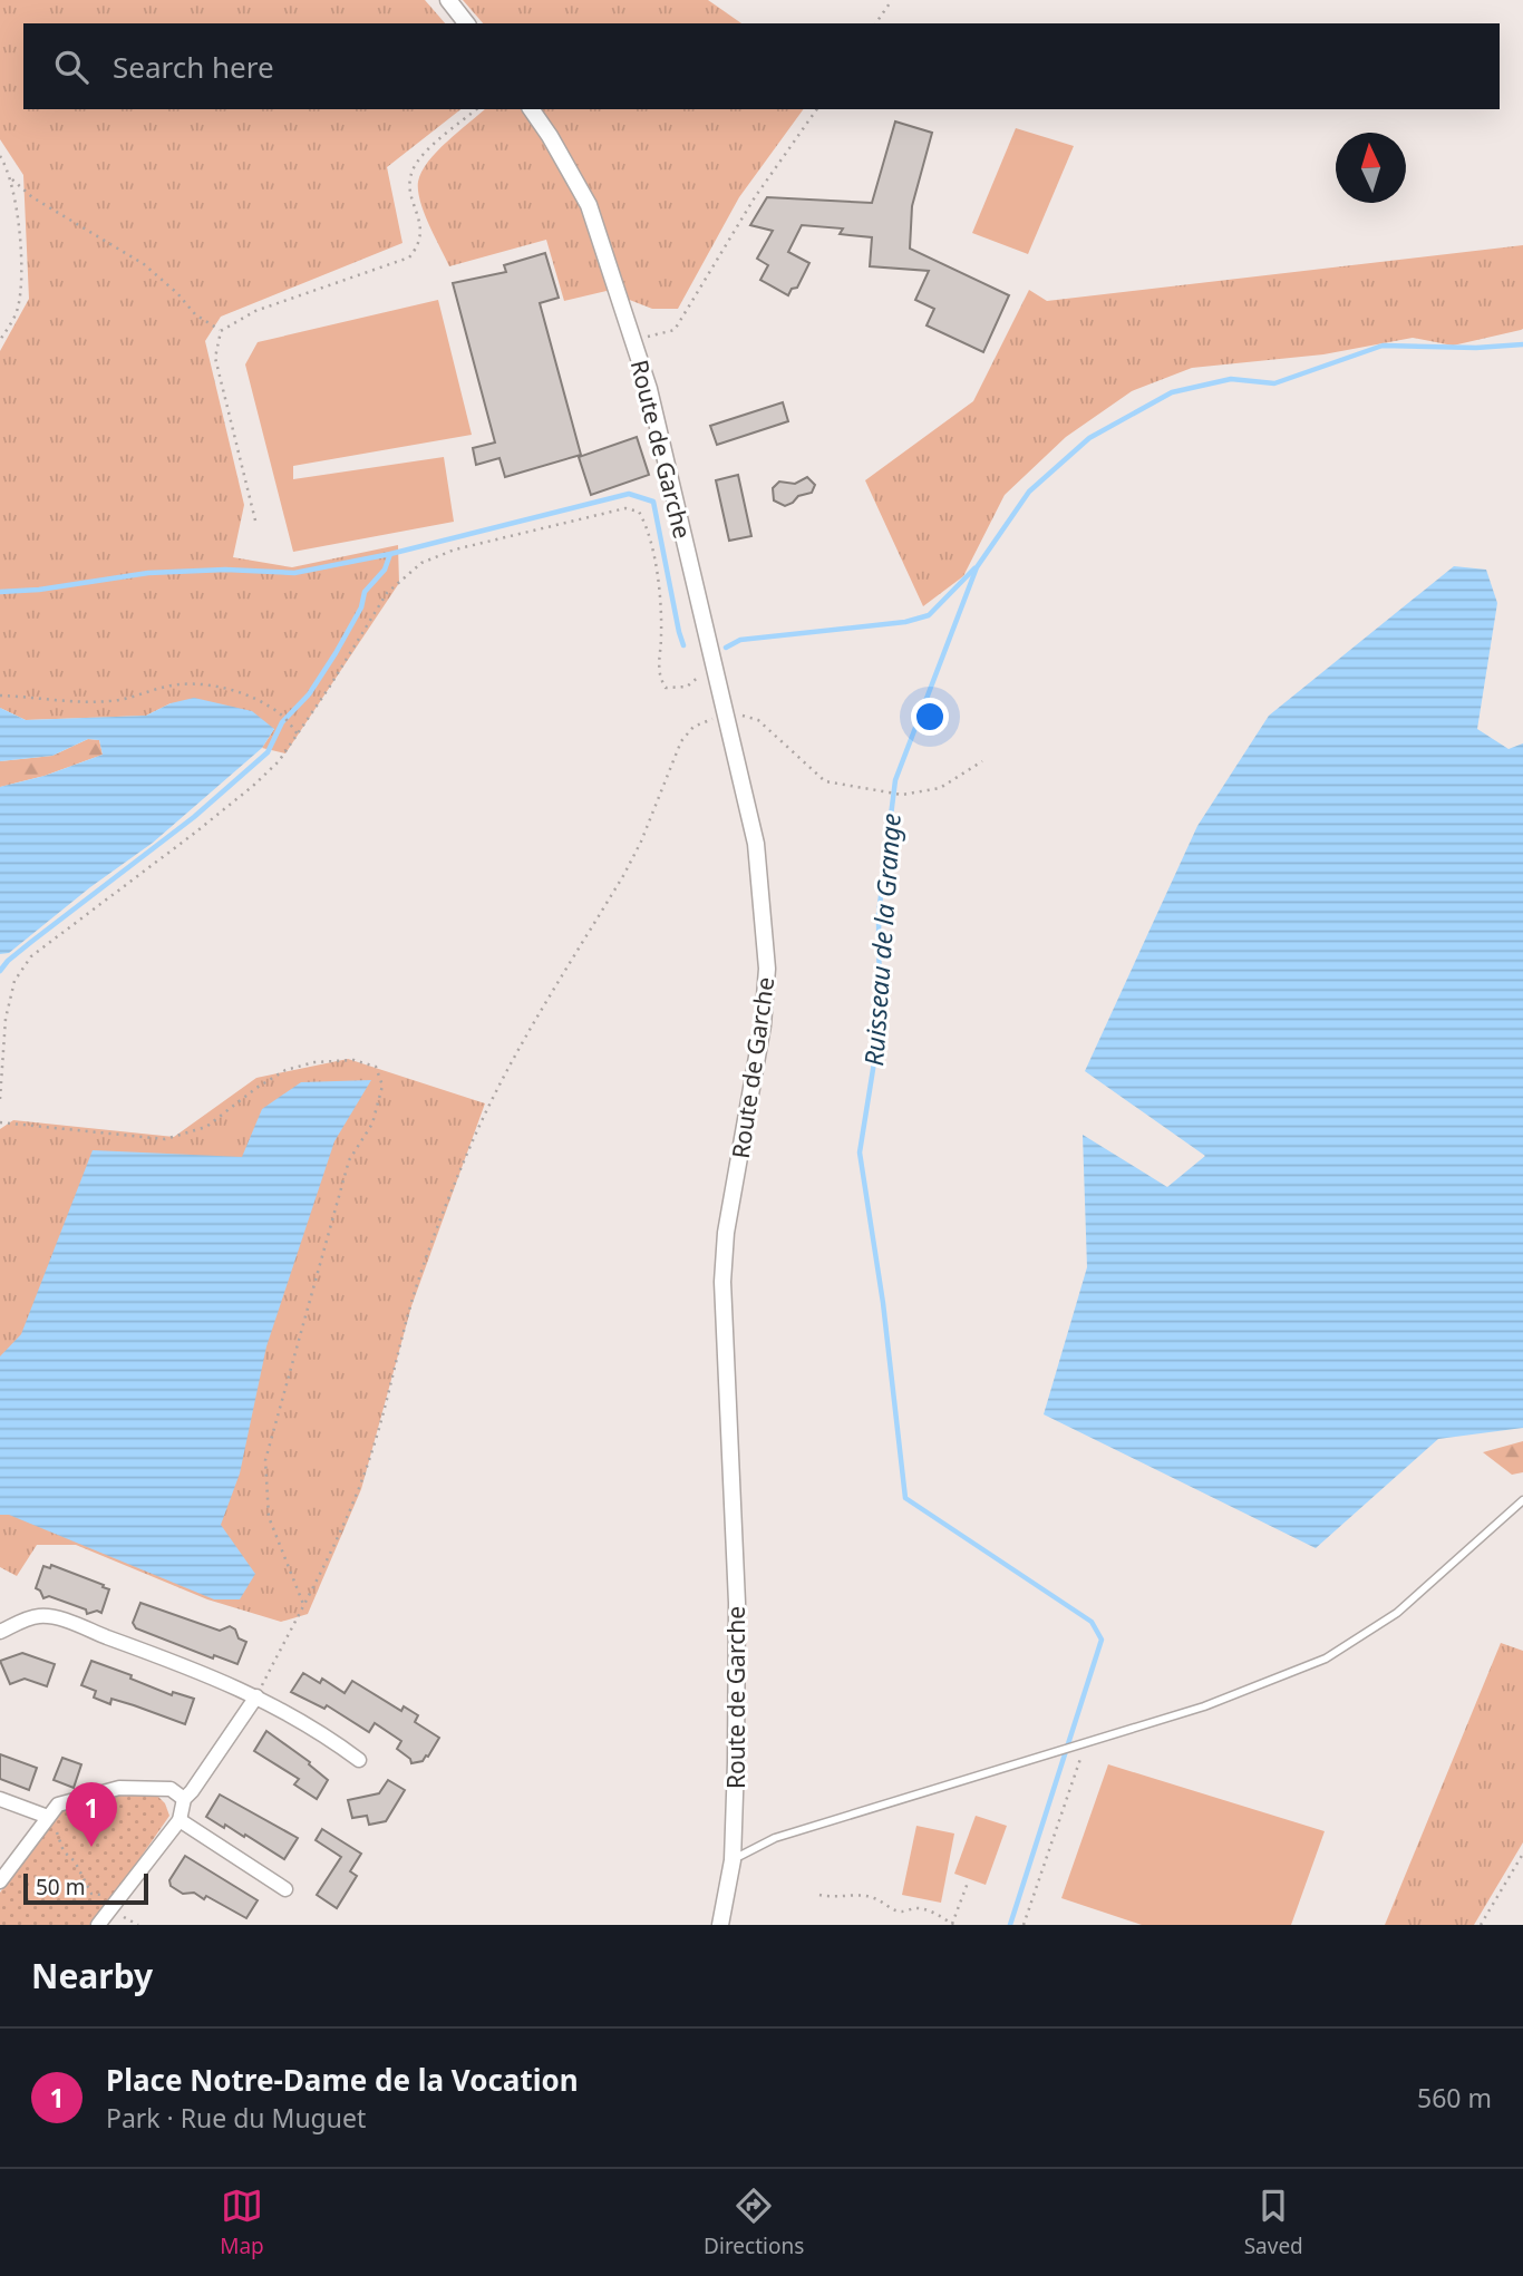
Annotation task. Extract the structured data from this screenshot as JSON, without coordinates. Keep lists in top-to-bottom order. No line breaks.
{"streets":{"street":["Route de Garche"]},"water":["Ruisseau de la Grange"],"scale_bar":"50 m","north":"top","page":{"search":"Search here","pins":"1","scale":"50 m","heading":"Nearby","list":[{"mark":"1","name":"Place Notre-Dame de la Vocation","note":"Park · Rue du Muguet","value":"560 m"}],"nav":["Map","Directions","Saved"]}}
